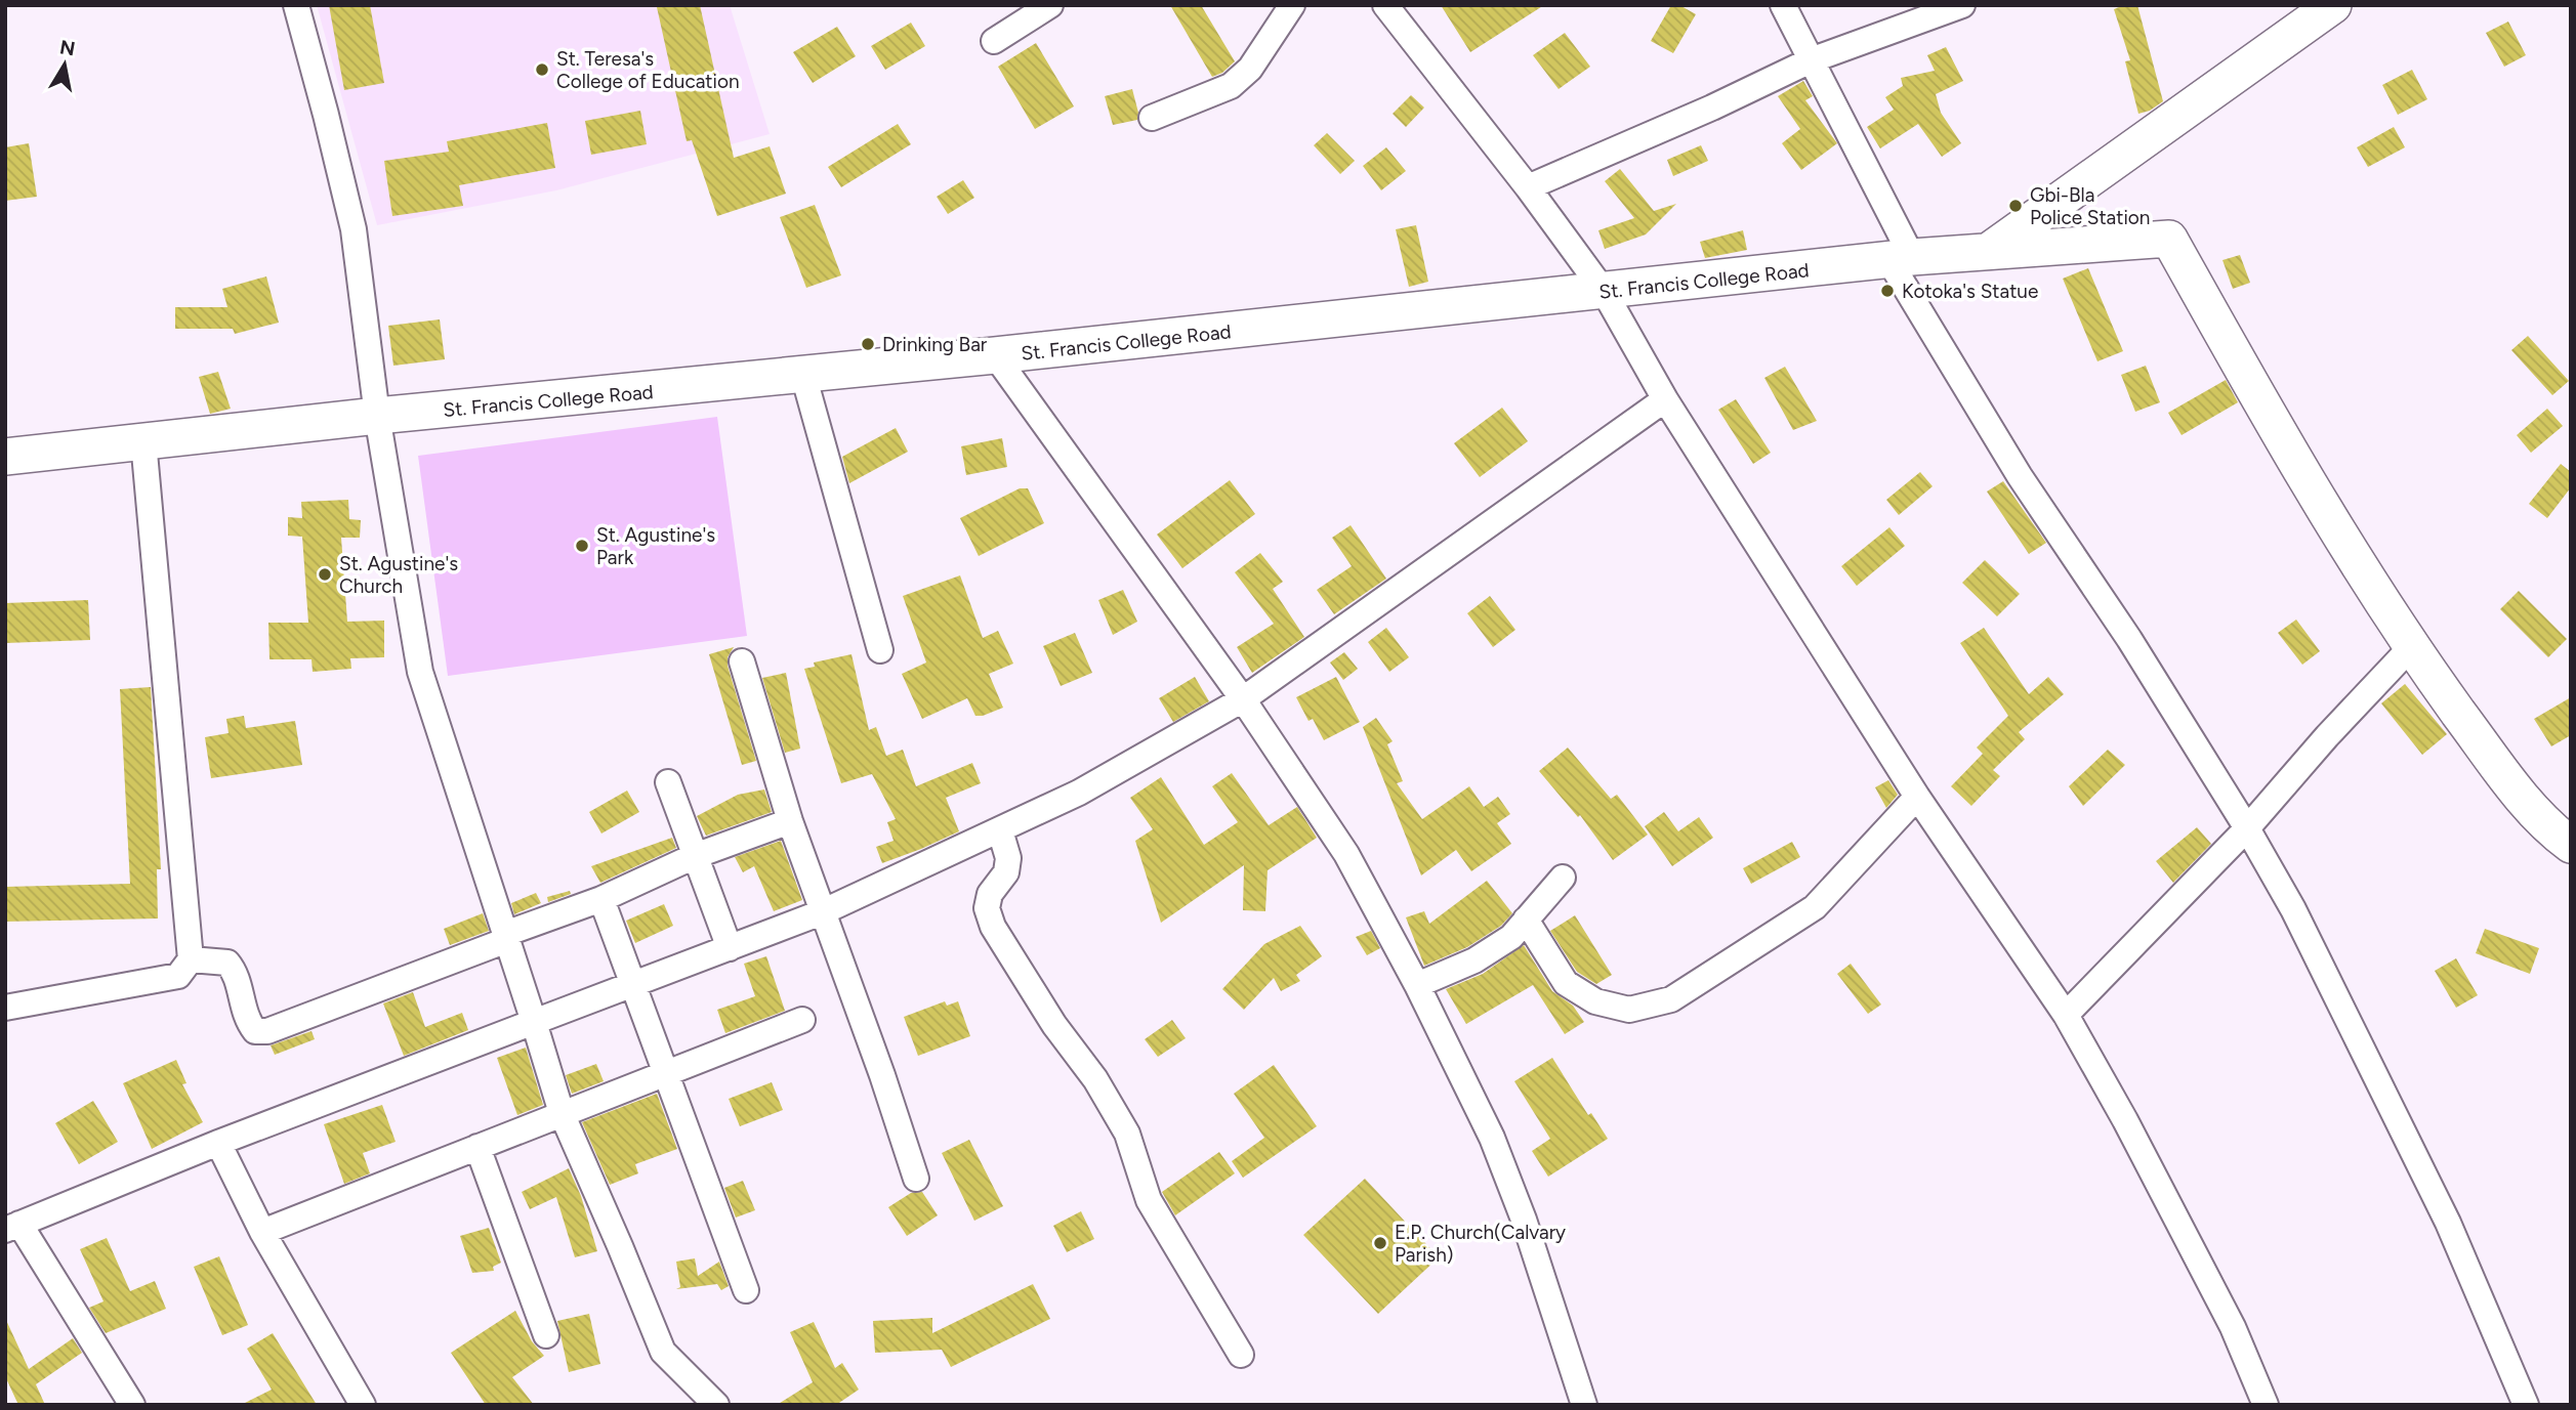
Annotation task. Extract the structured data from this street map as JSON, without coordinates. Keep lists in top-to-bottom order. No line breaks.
{"streets":{"main road":["St. Francis College Road"]},"places":["St. Teresa's College of Education","Gbi-Bla Police Station","Kotoka's Statue","Drinking Bar","St. Agustine's Park","St. Agustine's Church","E.P. Church(Calvary Parish)"],"north":"top"}
